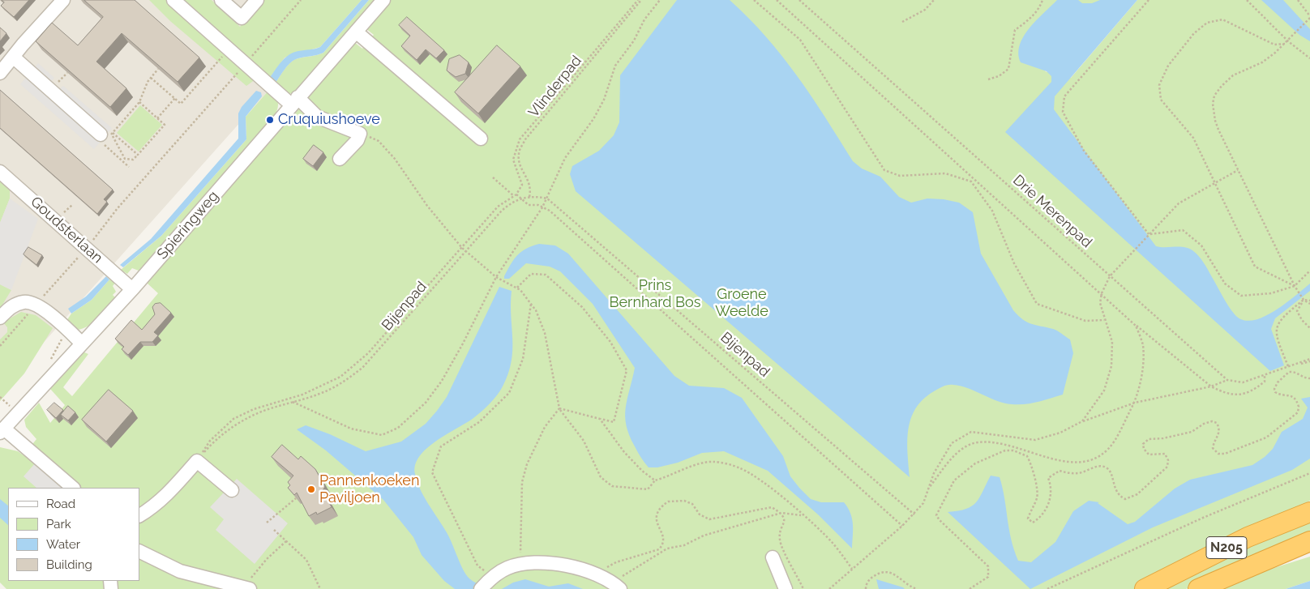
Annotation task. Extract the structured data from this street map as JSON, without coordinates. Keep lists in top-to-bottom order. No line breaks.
{"streets":{"highway":["N205"],"street":["Spieringweg","Goudsterlaan"],"path":["Vlinderpad","Drie Merenpad","Bijenpad"]},"crossings":[["Vlinderpad","Bijenpad"],["Spieringweg","Goudsterlaan"]],"parks":["Prins Bernhard Bos","Groene Weelde"],"places":["Cruquiushoeve","Pannenkoeken Paviljoen"],"legend":["Road","Park","Water","Building"]}
